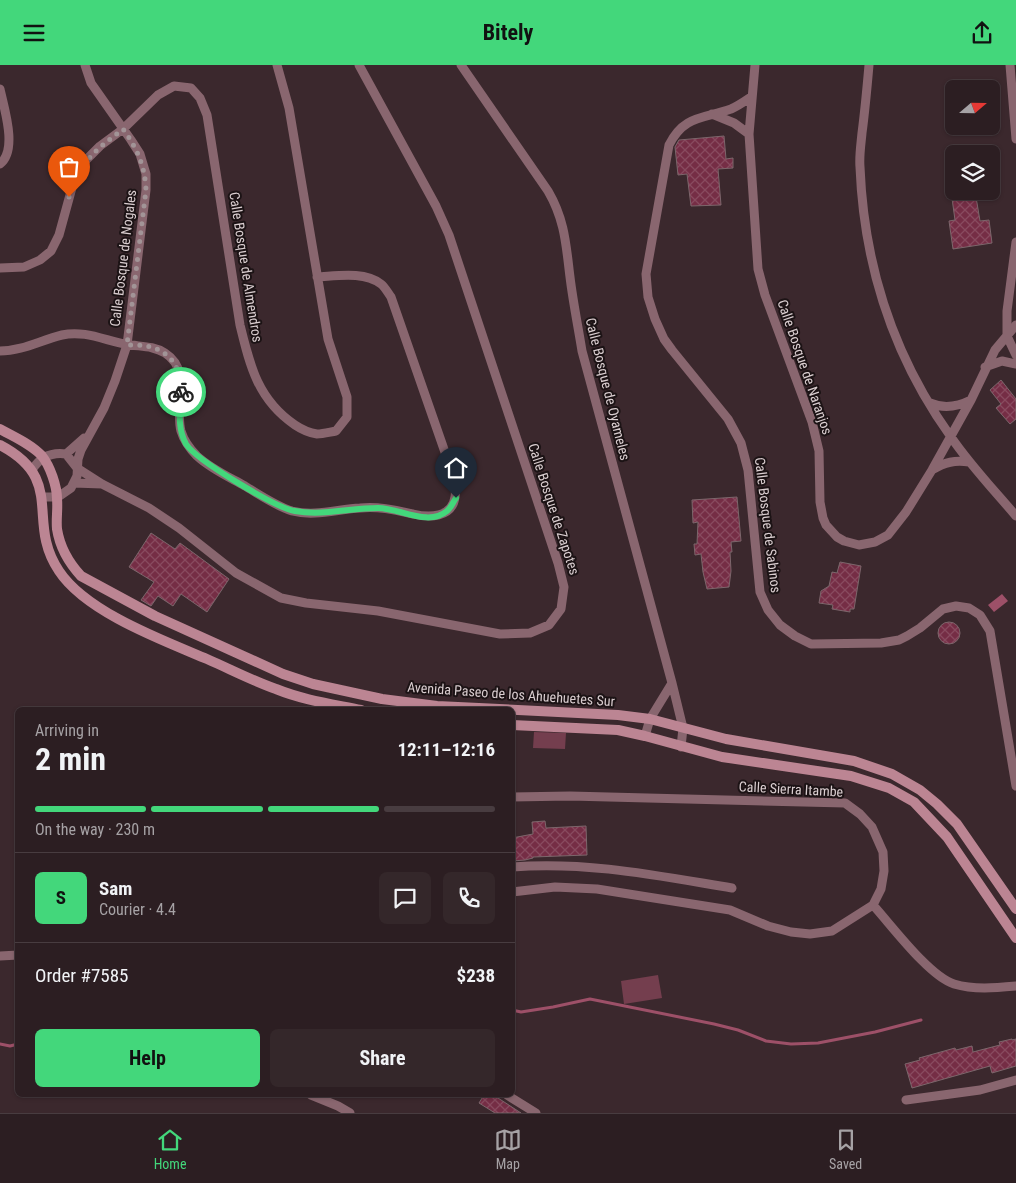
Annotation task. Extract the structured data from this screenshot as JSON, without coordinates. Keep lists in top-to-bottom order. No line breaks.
{"streets":{"street":["Calle Bosque de Nogales","Calle Bosque de Almendros","Calle Bosque de Naranjos","Calle Bosque de Oyameles","Calle Bosque de Zapotes","Calle Bosque de Sabinos","Avenida Paseo de los Ahuehuetes Sur","Calle Sierra Itambe"]},"crossings":[["Calle Bosque de Nogales","Calle Bosque de Almendros"],["Calle Bosque de Nogales","Calle Bosque de Zapotes"],["Calle Bosque de Naranjos","Calle Bosque de Sabinos"],["Calle Bosque de Oyameles","Avenida Paseo de los Ahuehuetes Sur"]],"north":"right","page":{"header":"Bitely","heading":["2 min","Arriving in","12:11–12:16"],"panel":["Sam","Courier · 4.4","Order #7585","$238"],"bar":"On the way · 230 m","round":"S","buttons":["Help","Share"],"tabs":["Home","Map","Saved"]}}
